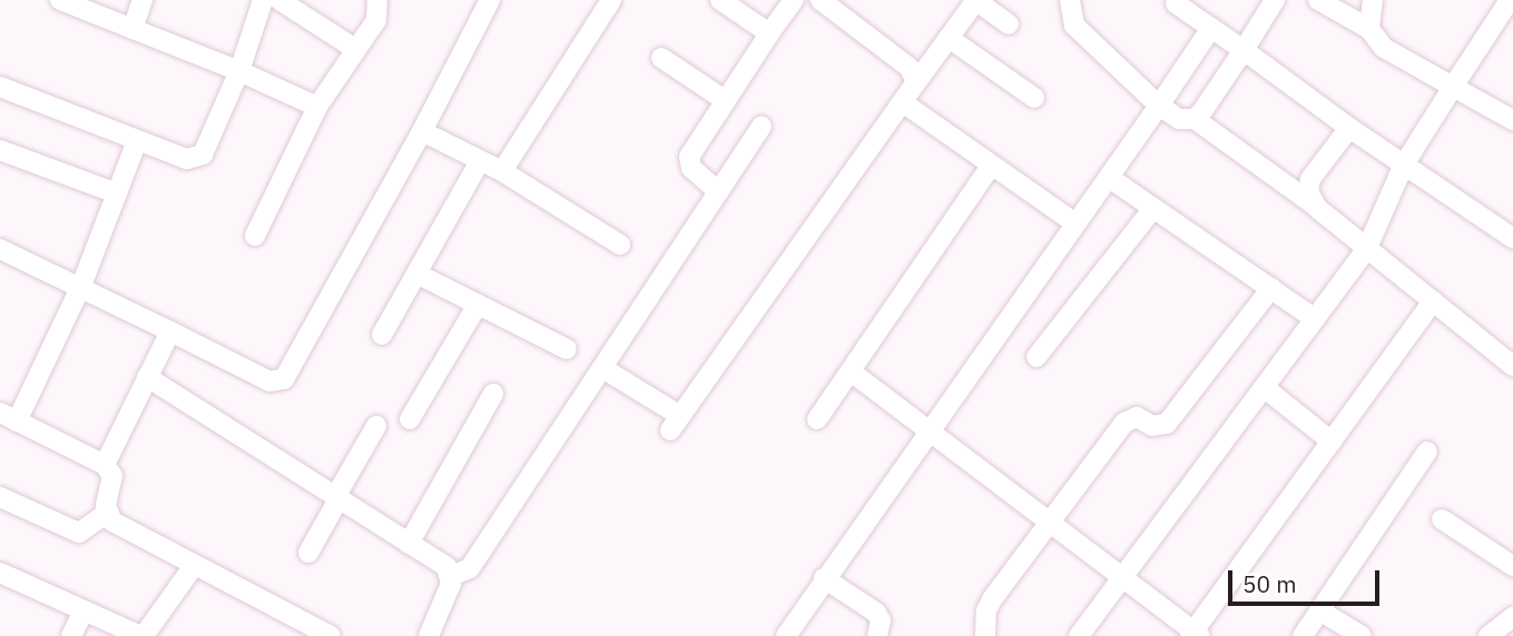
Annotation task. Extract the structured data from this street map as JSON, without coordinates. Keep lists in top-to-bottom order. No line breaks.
{"scale_bar":"50 m"}
